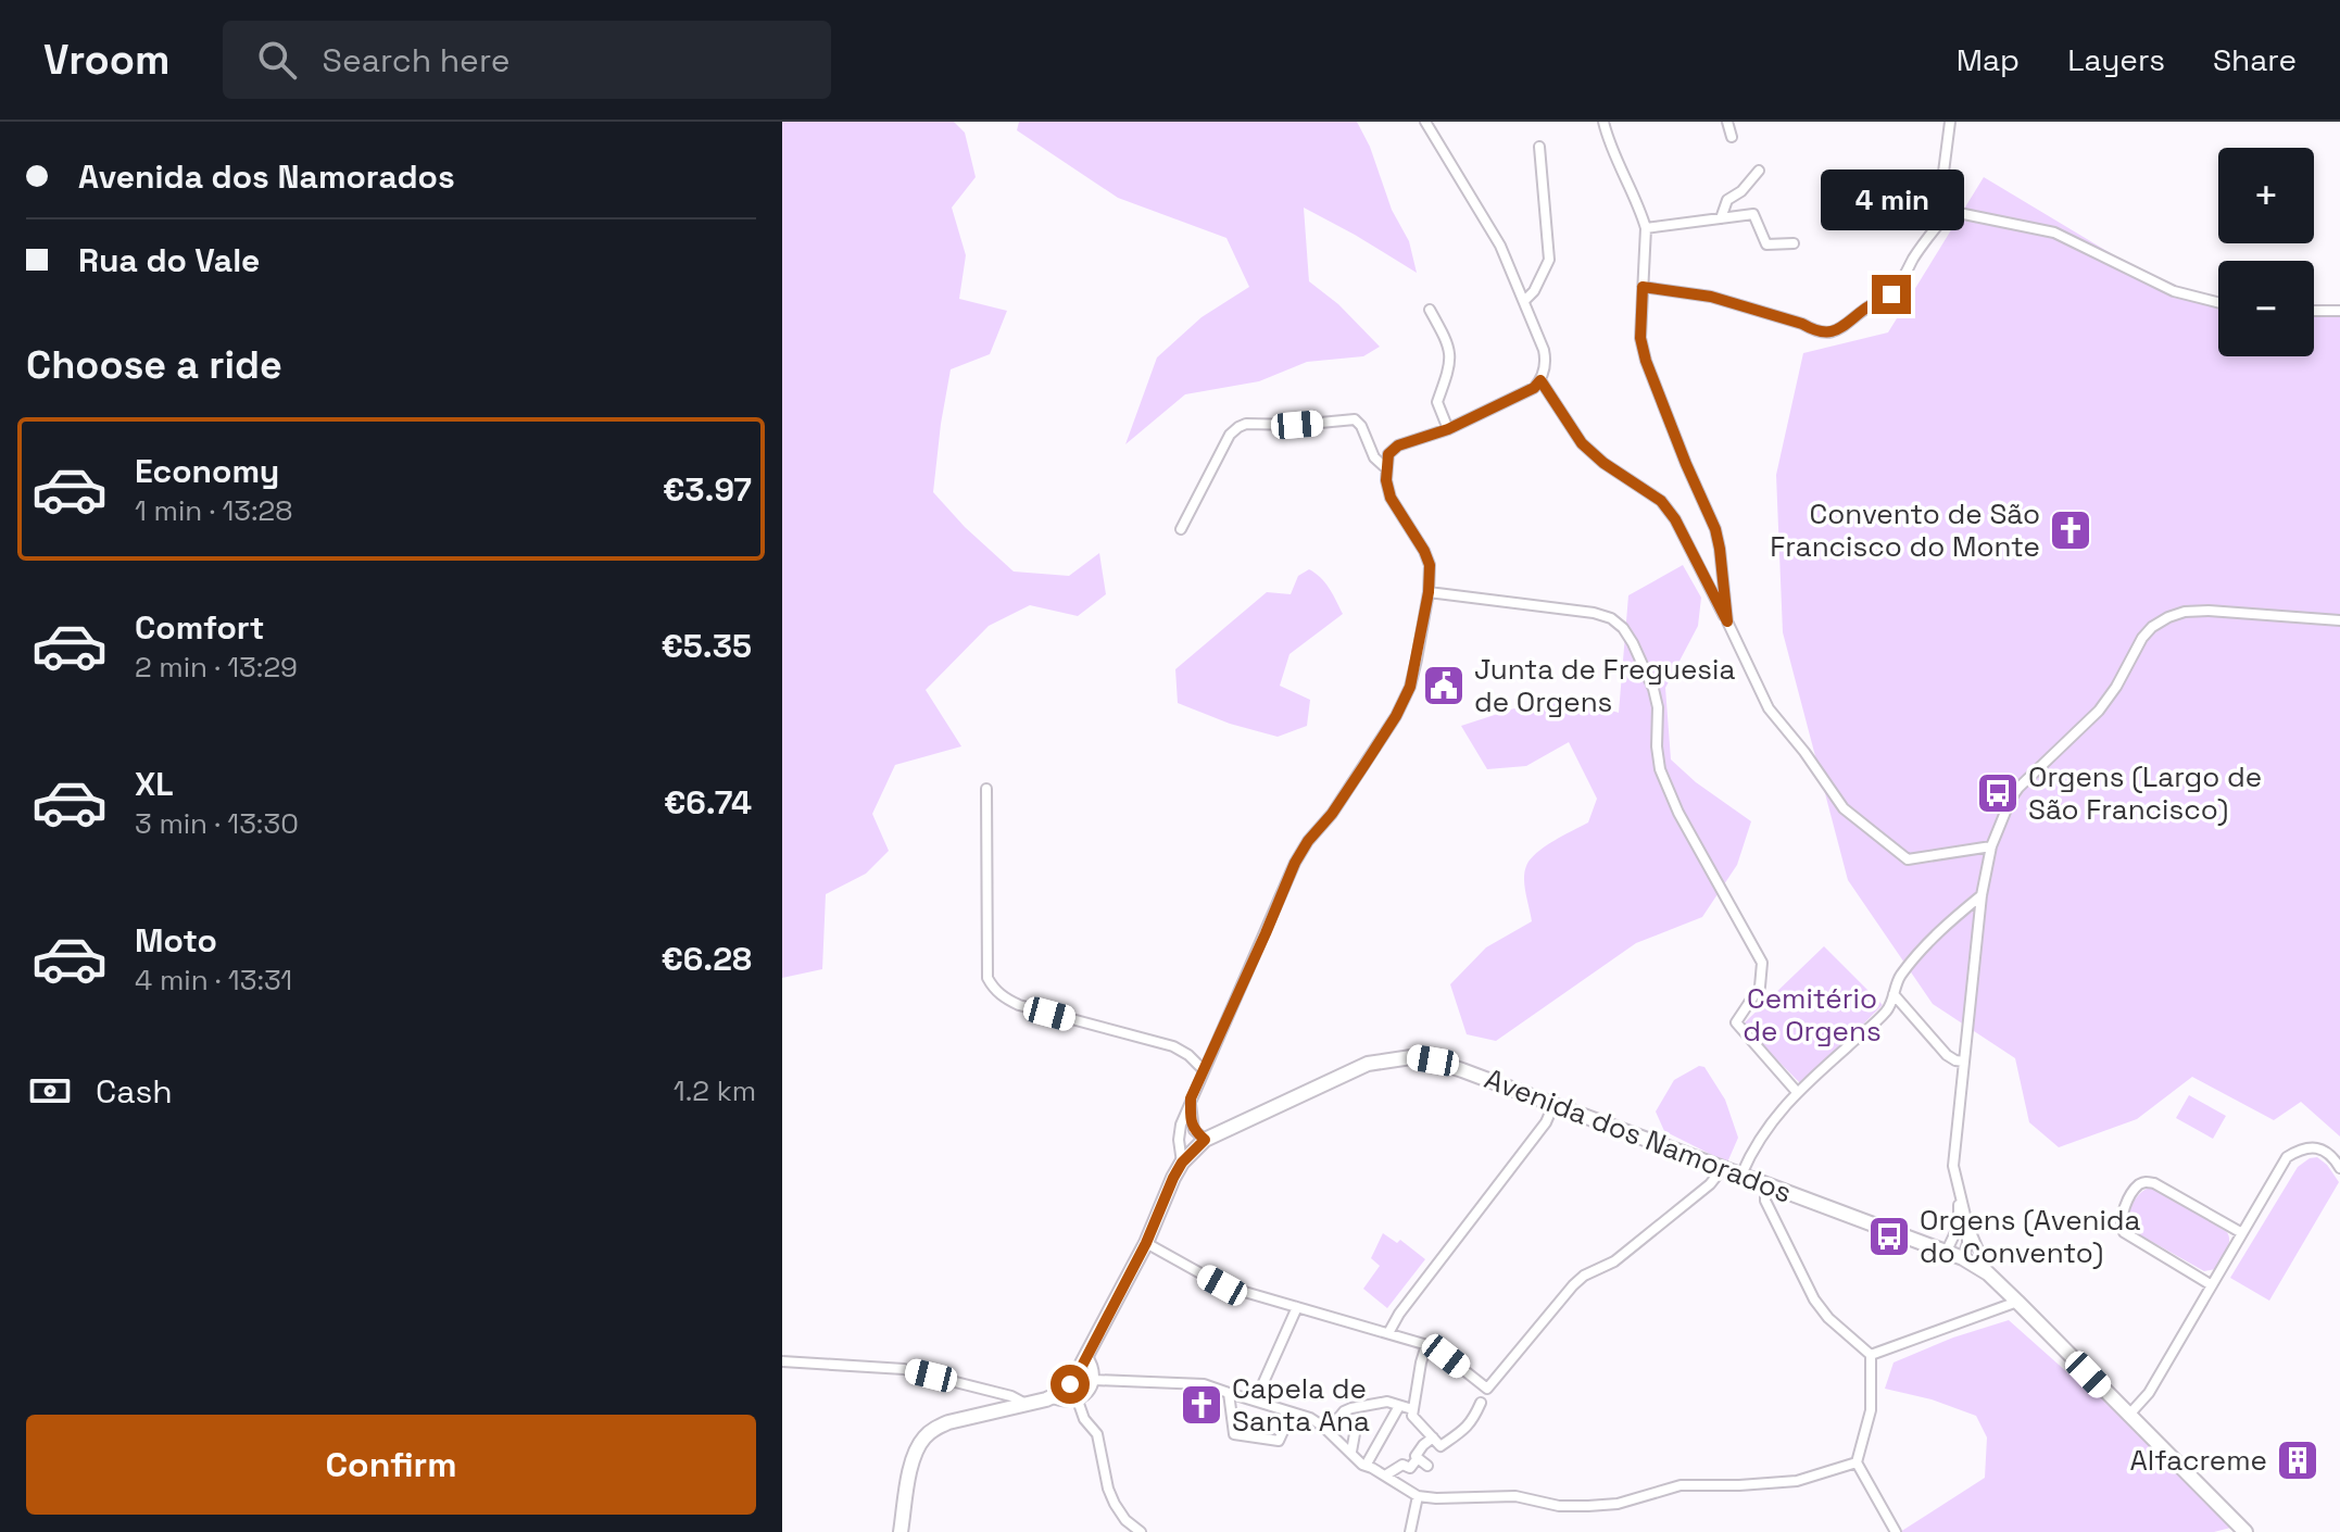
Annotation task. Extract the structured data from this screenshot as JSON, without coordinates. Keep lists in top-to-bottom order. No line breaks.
{"streets":{"street":["Avenida dos Namorados"]},"parks":["Cemitério de Orgens"],"places":{"church":["Convento de São Francisco do Monte","Capela de Santa Ana"],"public building":["Junta de Freguesia de Orgens"],"bus stop":["Orgens (Largo de São Francisco)","Orgens (Avenida do Convento)"],"building":["Alfacreme"]},"page":{"header":"Vroom","search":"Search here","nav":["Map","Layers","Share"],"banner":["Avenida dos Namorados","Rua do Vale"],"map_buttons":["+","−"],"bubble":"4 min","heading":"Choose a ride","list":[{"name":"Economy","note":"1 min · 13:28","value":"€3.97"},{"name":"Comfort","note":"2 min · 13:29","value":"€5.35"},{"name":"XL","note":"3 min · 13:30","value":"€6.74"},{"name":"Moto","note":"4 min · 13:31","value":"€6.28"}],"pay":["Cash","1.2 km"],"buttons":"Confirm"}}
